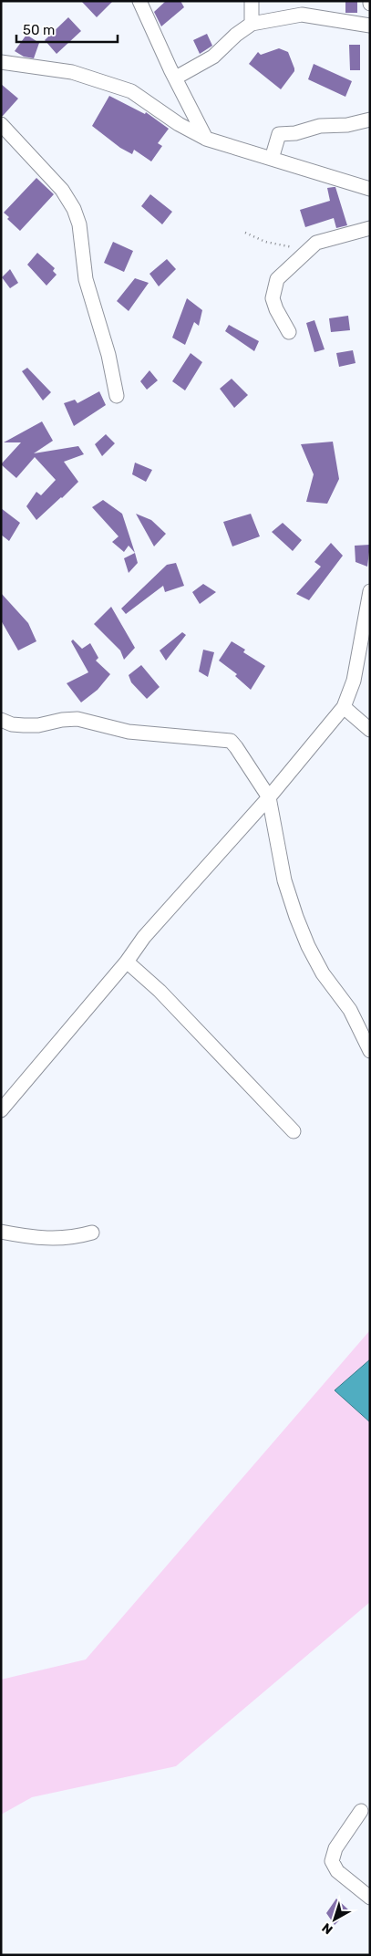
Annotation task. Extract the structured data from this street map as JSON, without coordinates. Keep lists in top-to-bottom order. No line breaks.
{"scale_bar":"50 m","north":"bottom left"}
